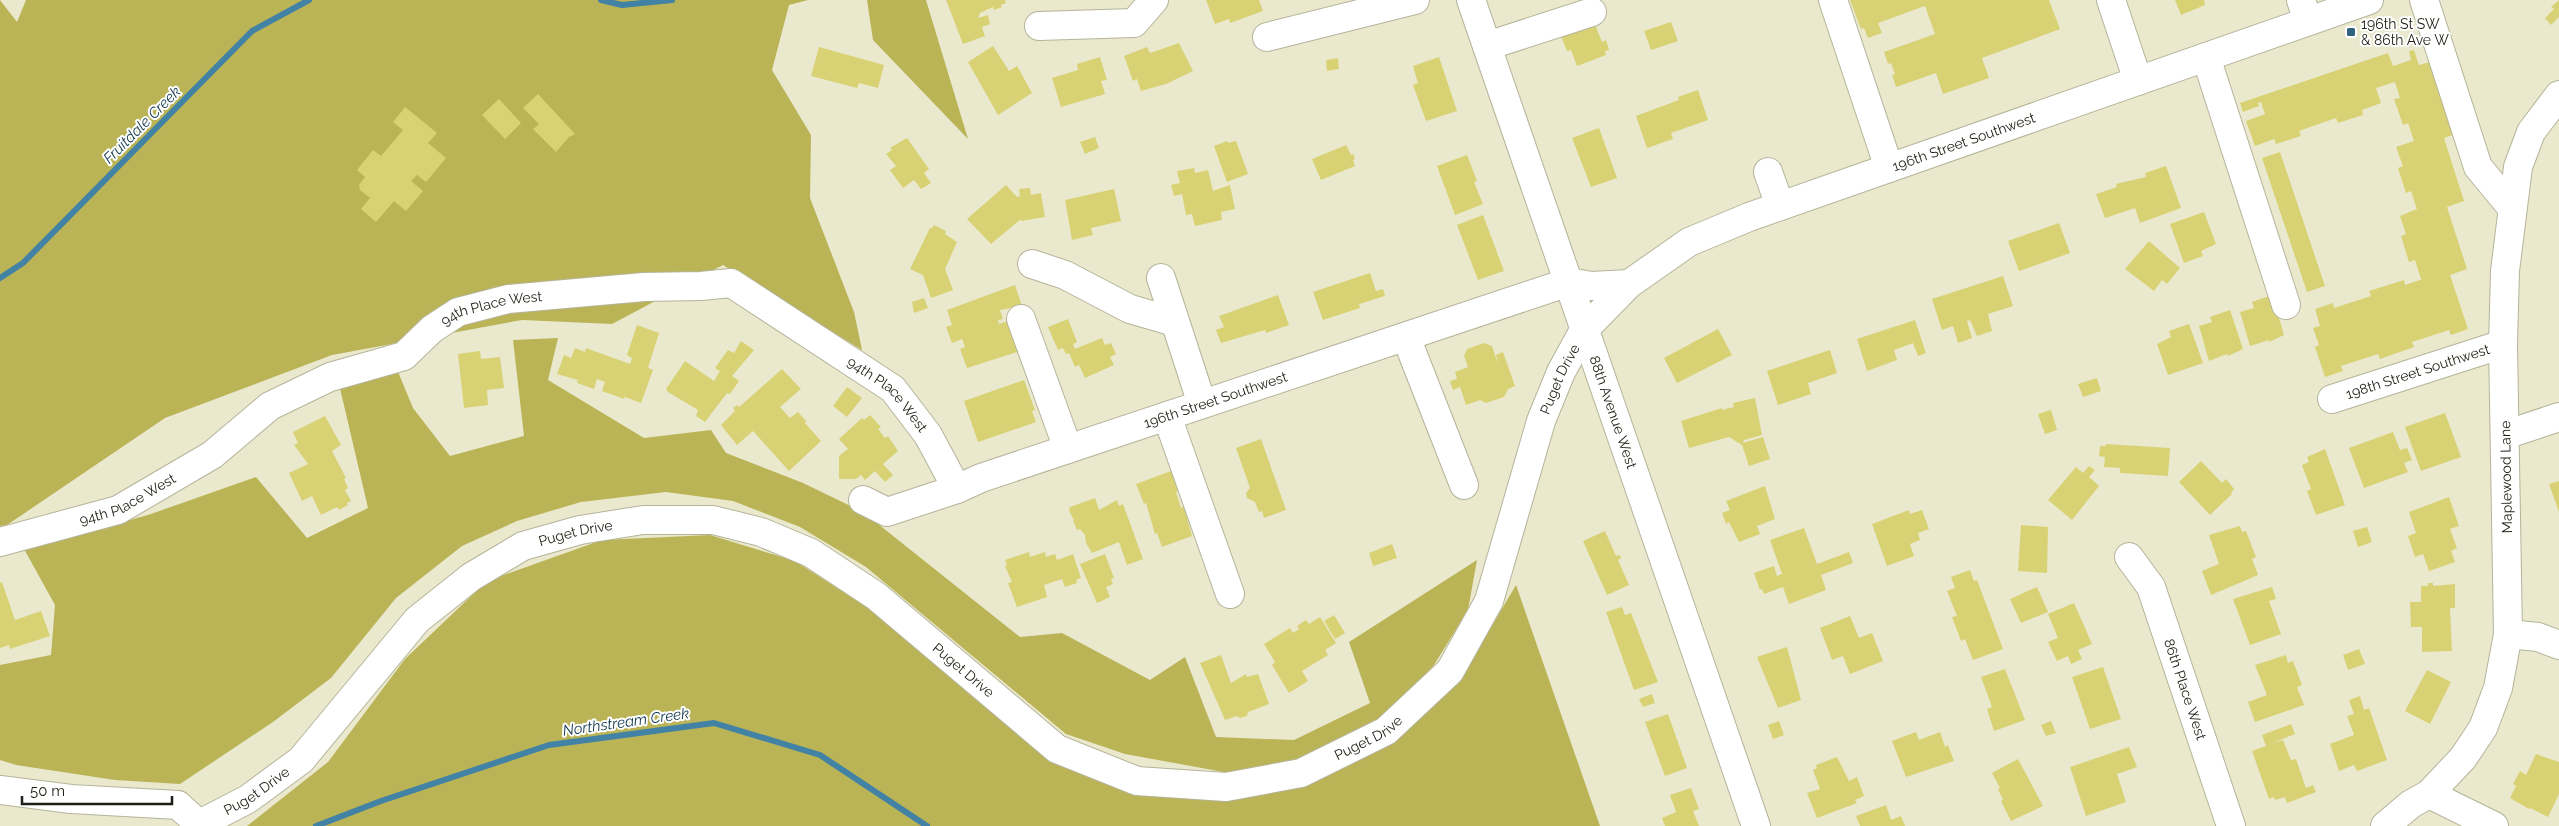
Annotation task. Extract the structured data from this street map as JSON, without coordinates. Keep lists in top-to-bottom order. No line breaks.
{"streets":{"street":["196th Street Southwest","94th Place West","198th Street Southwest","Puget Drive","88th Avenue West","Maplewood Lane","86th Place West"]},"crossings":[["196th Street Southwest","94th Place West"],["196th Street Southwest","Puget Drive"],["196th Street Southwest","88th Avenue West"],["198th Street Southwest","Maplewood Lane"],["Puget Drive","88th Avenue West"]],"water":["Fruitdale Creek","Northstream Creek"],"places":{"transit":["196th St SW & 86th Ave W"]},"scale_bar":"50 m"}
